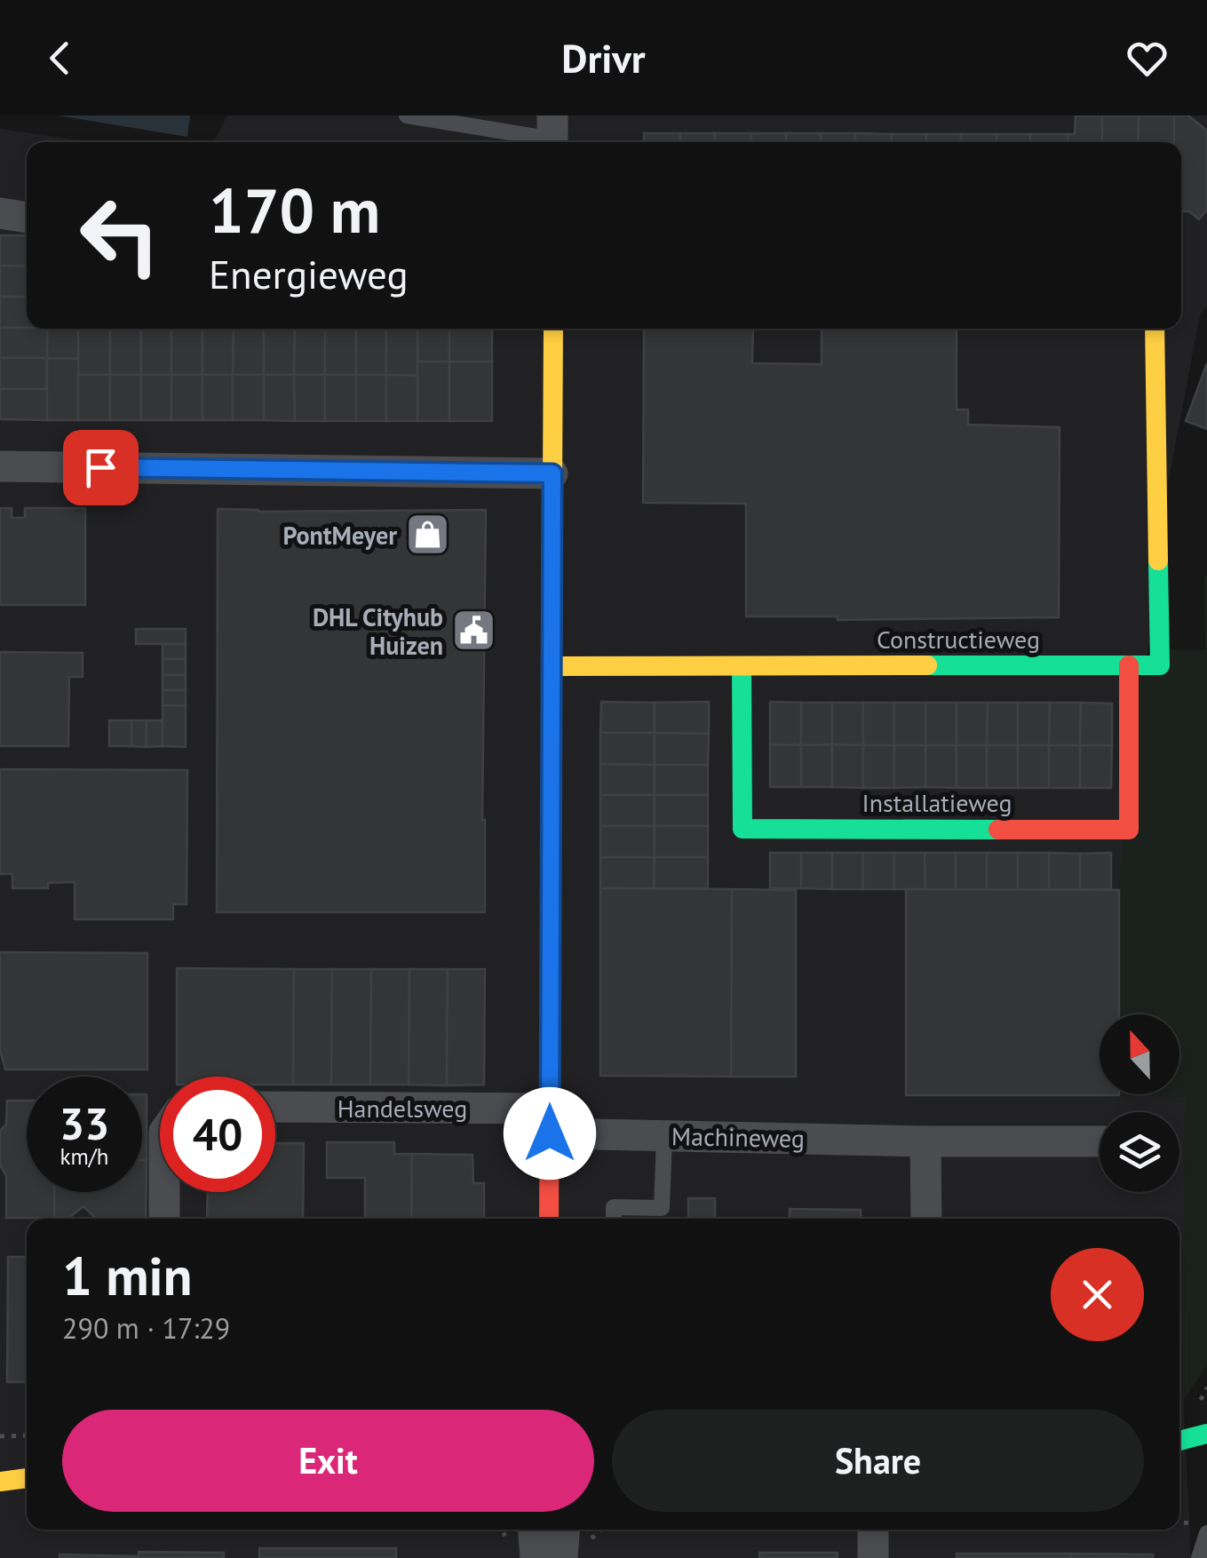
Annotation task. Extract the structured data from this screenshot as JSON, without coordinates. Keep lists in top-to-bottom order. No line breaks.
{"streets":{"street":["Constructieweg","Installatieweg","Handelsweg","Machineweg"]},"crossings":[["Constructieweg","Installatieweg"],["Handelsweg","Machineweg"]],"places":{"shop":["PontMeyer"],"public building":["DHL Cityhub Huizen"]},"north":"top","page":{"header":"Drivr","turn":["170 m","Energieweg"],"speed":"33 km/h","limit":"40","heading":["1 min","290 m · 17:29"],"buttons":["Exit","Share"]}}
